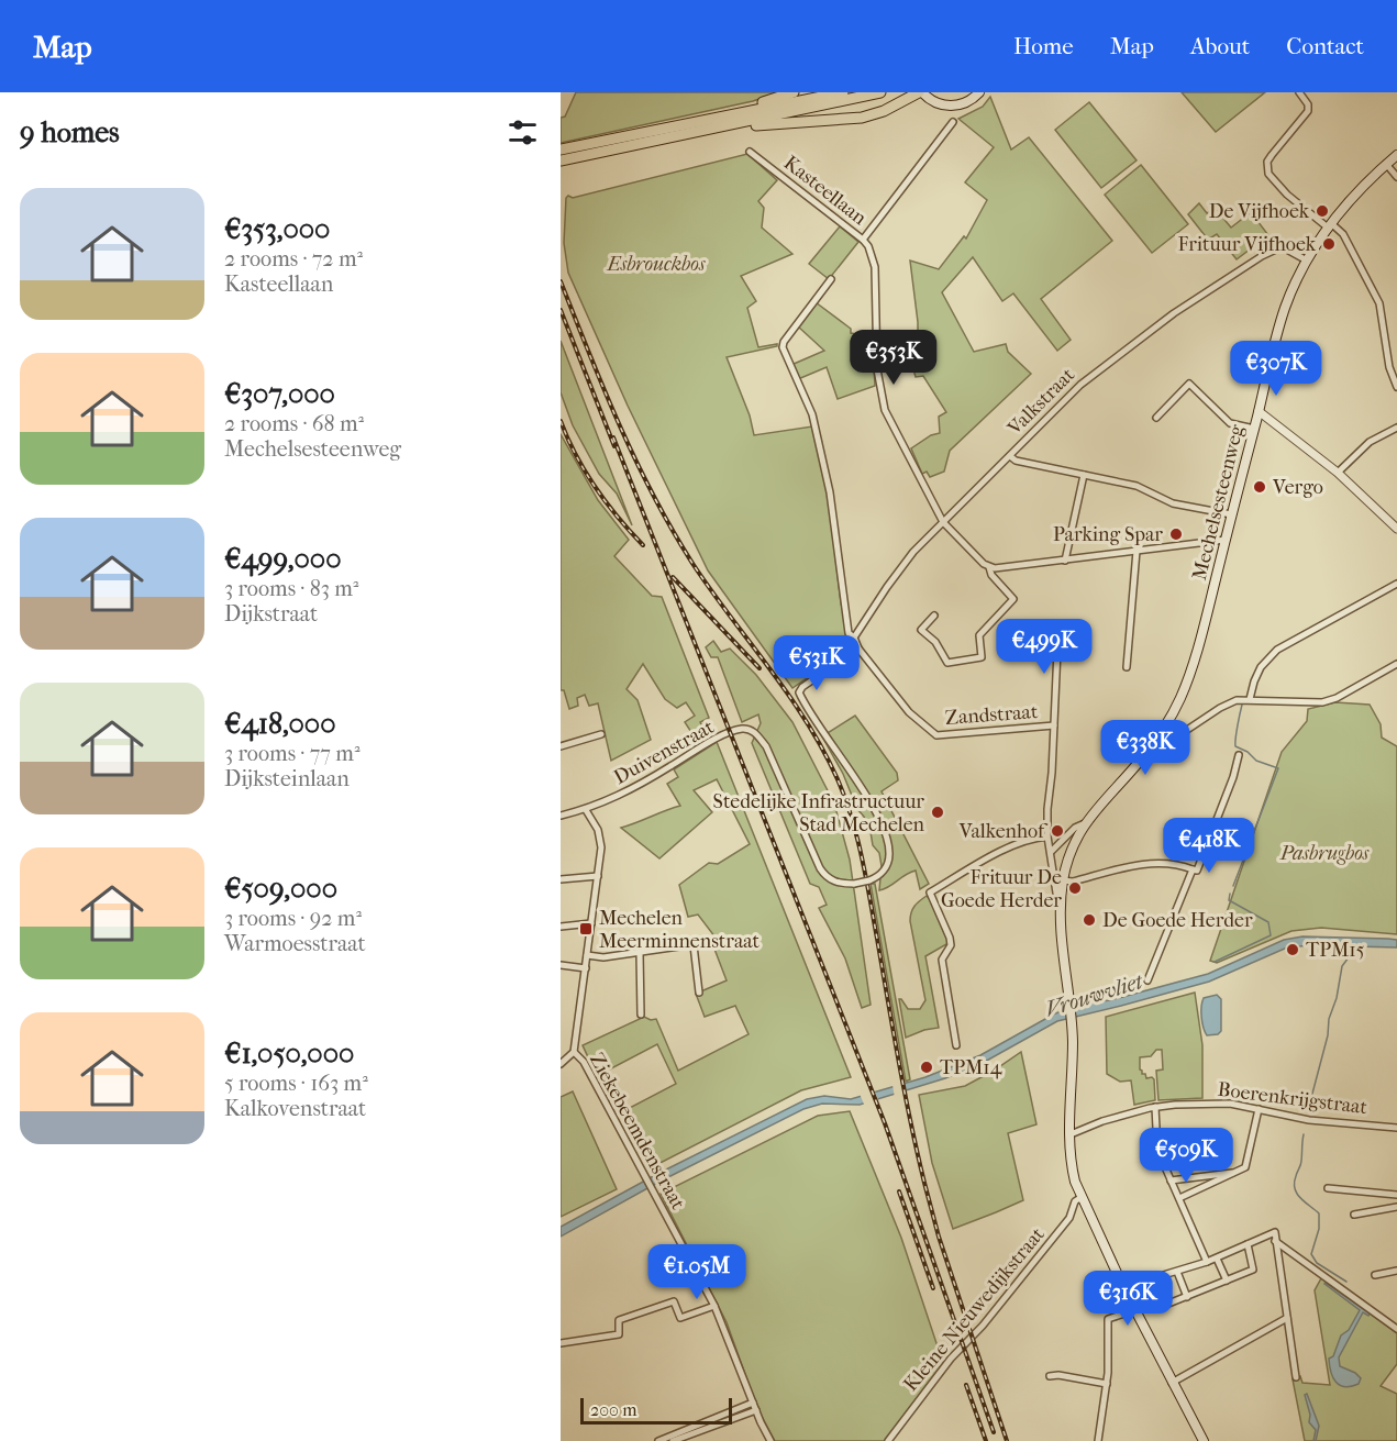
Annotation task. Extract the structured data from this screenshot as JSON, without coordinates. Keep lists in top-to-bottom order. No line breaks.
{"streets":{"main road":["Mechelsesteenweg"],"street":["Kasteellaan","Valkstraat","Zandstraat","Duivenstraat","Boerenkrijgstraat","Ziekebeemdenstraat","Kleine Nieuwedijkstraat"]},"crossings":[["Kasteellaan","Valkstraat"],["Valkstraat","Mechelsesteenweg"],["Mechelsesteenweg","Zandstraat"],["Mechelsesteenweg","Boerenkrijgstraat"],["Mechelsesteenweg","Kleine Nieuwedijkstraat"],["Zandstraat","Duivenstraat"]],"water":["Vrouwvliet"],"parks":["Esbrouckbos","Pasbrugbos"],"places":{"other":["De Vijfhoek","Frituur Vijfhoek","Vergo","Parking Spar","Stedelijke Infrastructuur Stad Mechelen","Valkenhof","Frituur De Goede Herder","De Goede Herder","TPM15","TPM14"],"transit":["Mechelen Meerminnenstraat"]},"scale_bar":"200 m","page":{"header":"Map","nav":["Home","Map","About","Contact"],"heading":"9 homes","list":[{"name":"€353,000","note":"2 rooms · 72 m² · Kasteellaan"},{"name":"€307,000","note":"2 rooms · 68 m² · Mechelsesteenweg"},{"name":"€499,000","note":"3 rooms · 83 m² · Dijkstraat"},{"name":"€418,000","note":"3 rooms · 77 m² · Dijksteinlaan"},{"name":"€509,000","note":"3 rooms · 92 m² · Warmoesstraat"},{"name":"€1,050,000","note":"5 rooms · 163 m² · Kalkovenstraat"}],"price":["€353K","€307K","€499K","€531K","€338K","€418K","€509K","€1.05M","€316K"],"scale":"200 m"}}
